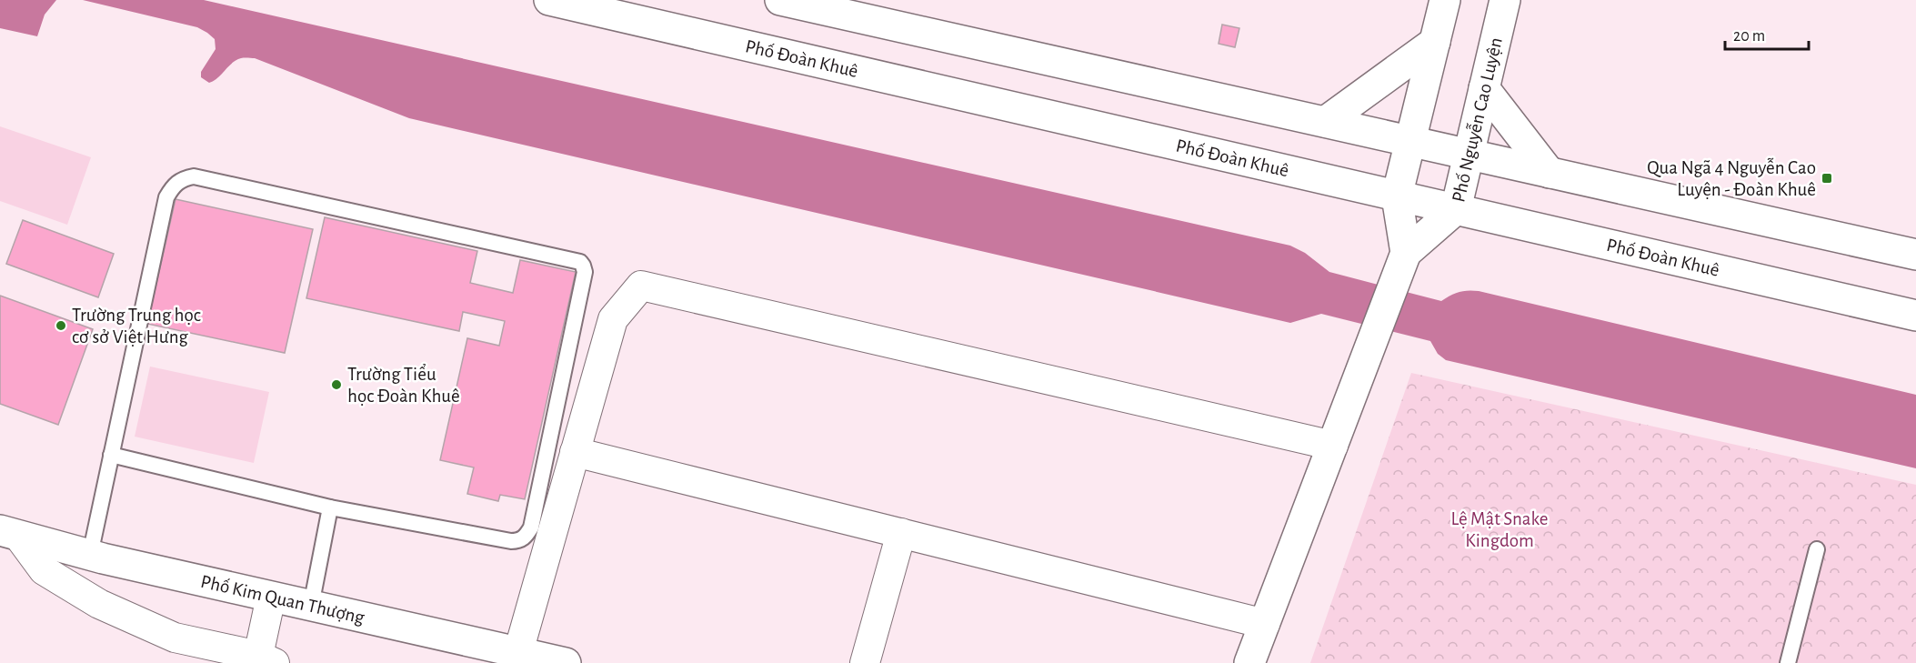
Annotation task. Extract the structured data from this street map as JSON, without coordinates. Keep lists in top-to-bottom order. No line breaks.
{"streets":{"main road":["Phố Đoàn Khuê","Phố Nguyễn Cao Luyện","Phố Kim Quan Thượng"]},"crossings":[["Phố Đoàn Khuê","Phố Nguyễn Cao Luyện"]],"parks":["Lệ Mật Snake Kingdom"],"places":{"transit":["Qua Ngã 4 Nguyễn Cao Luyện - Đoàn Khuê"],"other":["Trường Trung học cơ sở Việt Hưng","Trường Tiểu học Đoàn Khuê"]},"scale_bar":"20 m"}
